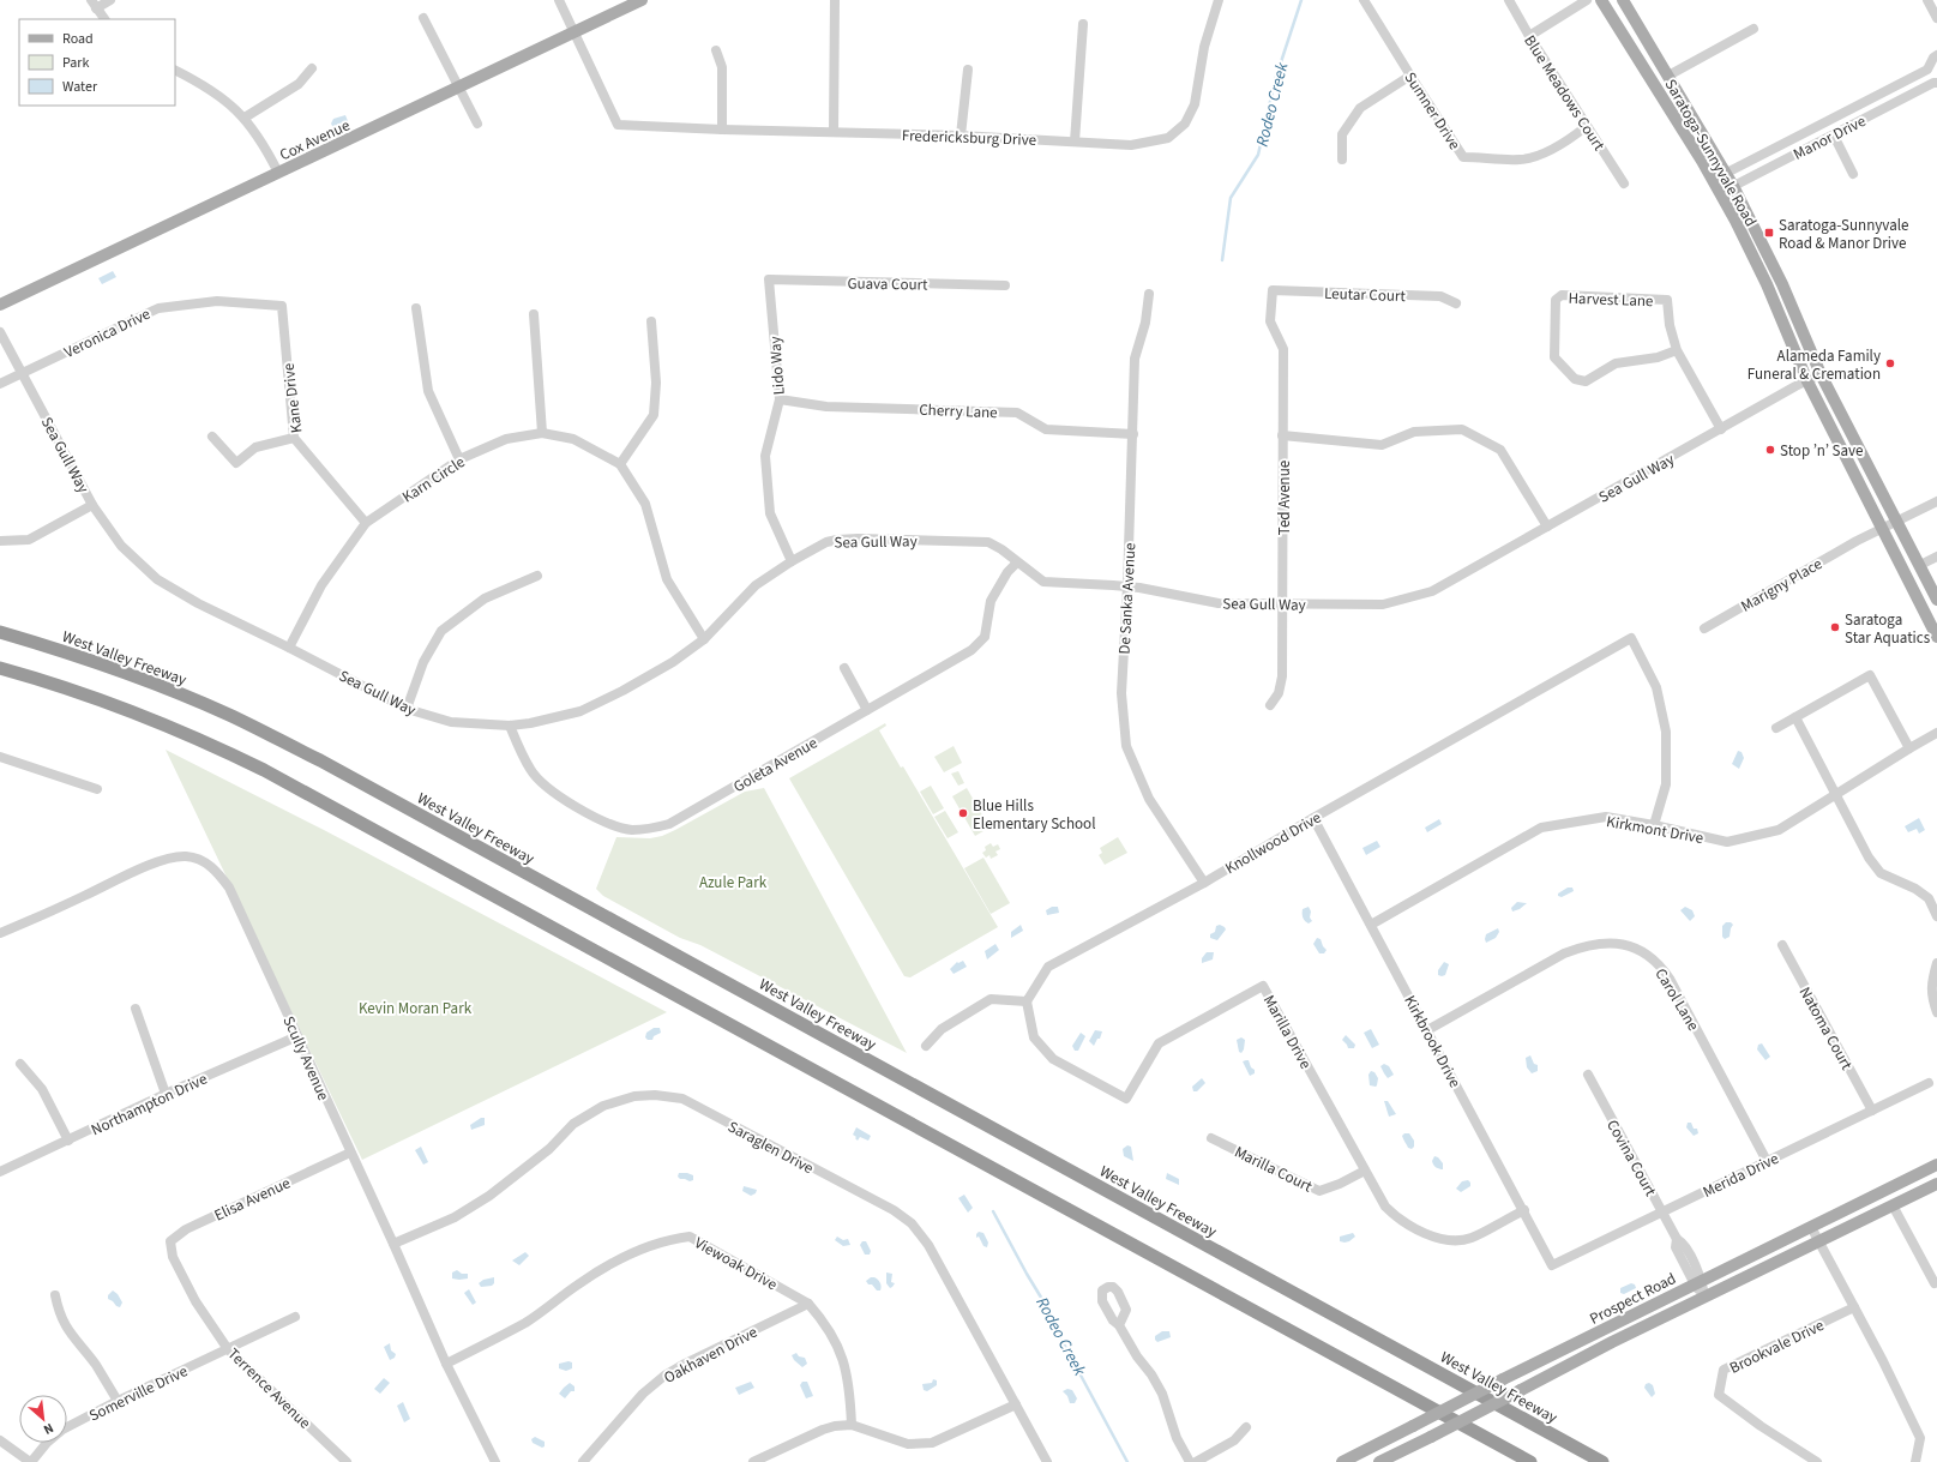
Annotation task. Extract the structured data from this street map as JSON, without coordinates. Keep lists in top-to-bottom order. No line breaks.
{"streets":{"highway":["West Valley Freeway"],"main road":["Cox Avenue","Saratoga-Sunnyvale Road","Prospect Road"],"street":["Blue Meadows Court","Sumner Drive","Fredericksburg Drive","Manor Drive","Guava Court","Leutar Court","Harvest Lane","Veronica Drive","Lido Way","Kane Drive","Cherry Lane","Sea Gull Way","Karn Circle","Ted Avenue","Marigny Place","De Sanka Avenue","Goleta Avenue","Kirkmont Drive","Knollwood Drive","Carol Lane","Natoma Court","Marilla Drive","Kirkbrook Drive","Scully Avenue","Northampton Drive","Saraglen Drive","Covina Court","Marilla Court","Merida Drive","Elisa Avenue","Viewoak Drive","Brookvale Drive","Oakhaven Drive","Terrence Avenue","Somerville Drive"]},"crossings":[["Blue Meadows Court","Sumner Drive"],["Fredericksburg Drive","Cox Avenue"],["Manor Drive","Saratoga-Sunnyvale Road"],["Saratoga-Sunnyvale Road","Sea Gull Way"],["Saratoga-Sunnyvale Road","Marigny Place"],["Guava Court","Lido Way"],["Leutar Court","Ted Avenue"],["Harvest Lane","Sea Gull Way"],["Veronica Drive","Kane Drive"],["Veronica Drive","Sea Gull Way"],["Lido Way","Cherry Lane"],["Lido Way","Sea Gull Way"],["Kane Drive","Karn Circle"],["Cherry Lane","De Sanka Avenue"],["Sea Gull Way","Karn Circle"],["Sea Gull Way","Ted Avenue"],["Sea Gull Way","De Sanka Avenue"],["Sea Gull Way","Goleta Avenue"],["De Sanka Avenue","Knollwood Drive"],["Kirkmont Drive","Knollwood Drive"],["Kirkmont Drive","Kirkbrook Drive"],["Knollwood Drive","Marilla Drive"],["Knollwood Drive","Kirkbrook Drive"],["Carol Lane","Kirkbrook Drive"],["Carol Lane","Merida Drive"],["Natoma Court","Merida Drive"],["Marilla Drive","Kirkbrook Drive"],["Marilla Drive","Marilla Court"],["Kirkbrook Drive","Merida Drive"],["Scully Avenue","Northampton Drive"],["Scully Avenue","Saraglen Drive"],["Scully Avenue","Elisa Avenue"],["Scully Avenue","Viewoak Drive"],["Covina Court","Merida Drive"],["Covina Court","Prospect Road"],["Elisa Avenue","Terrence Avenue"],["Viewoak Drive","Oakhaven Drive"],["Terrence Avenue","Somerville Drive"]],"water":["Rodeo Creek"],"parks":["Azule Park","Kevin Moran Park"],"places":{"transit":["Saratoga-Sunnyvale Road & Manor Drive"],"other":["Alameda Family Funeral & Cremation","Stop ’n’ Save","Saratoga Star Aquatics","Blue Hills Elementary School"]},"legend":["Road","Park","Water"],"north":"bottom right"}
